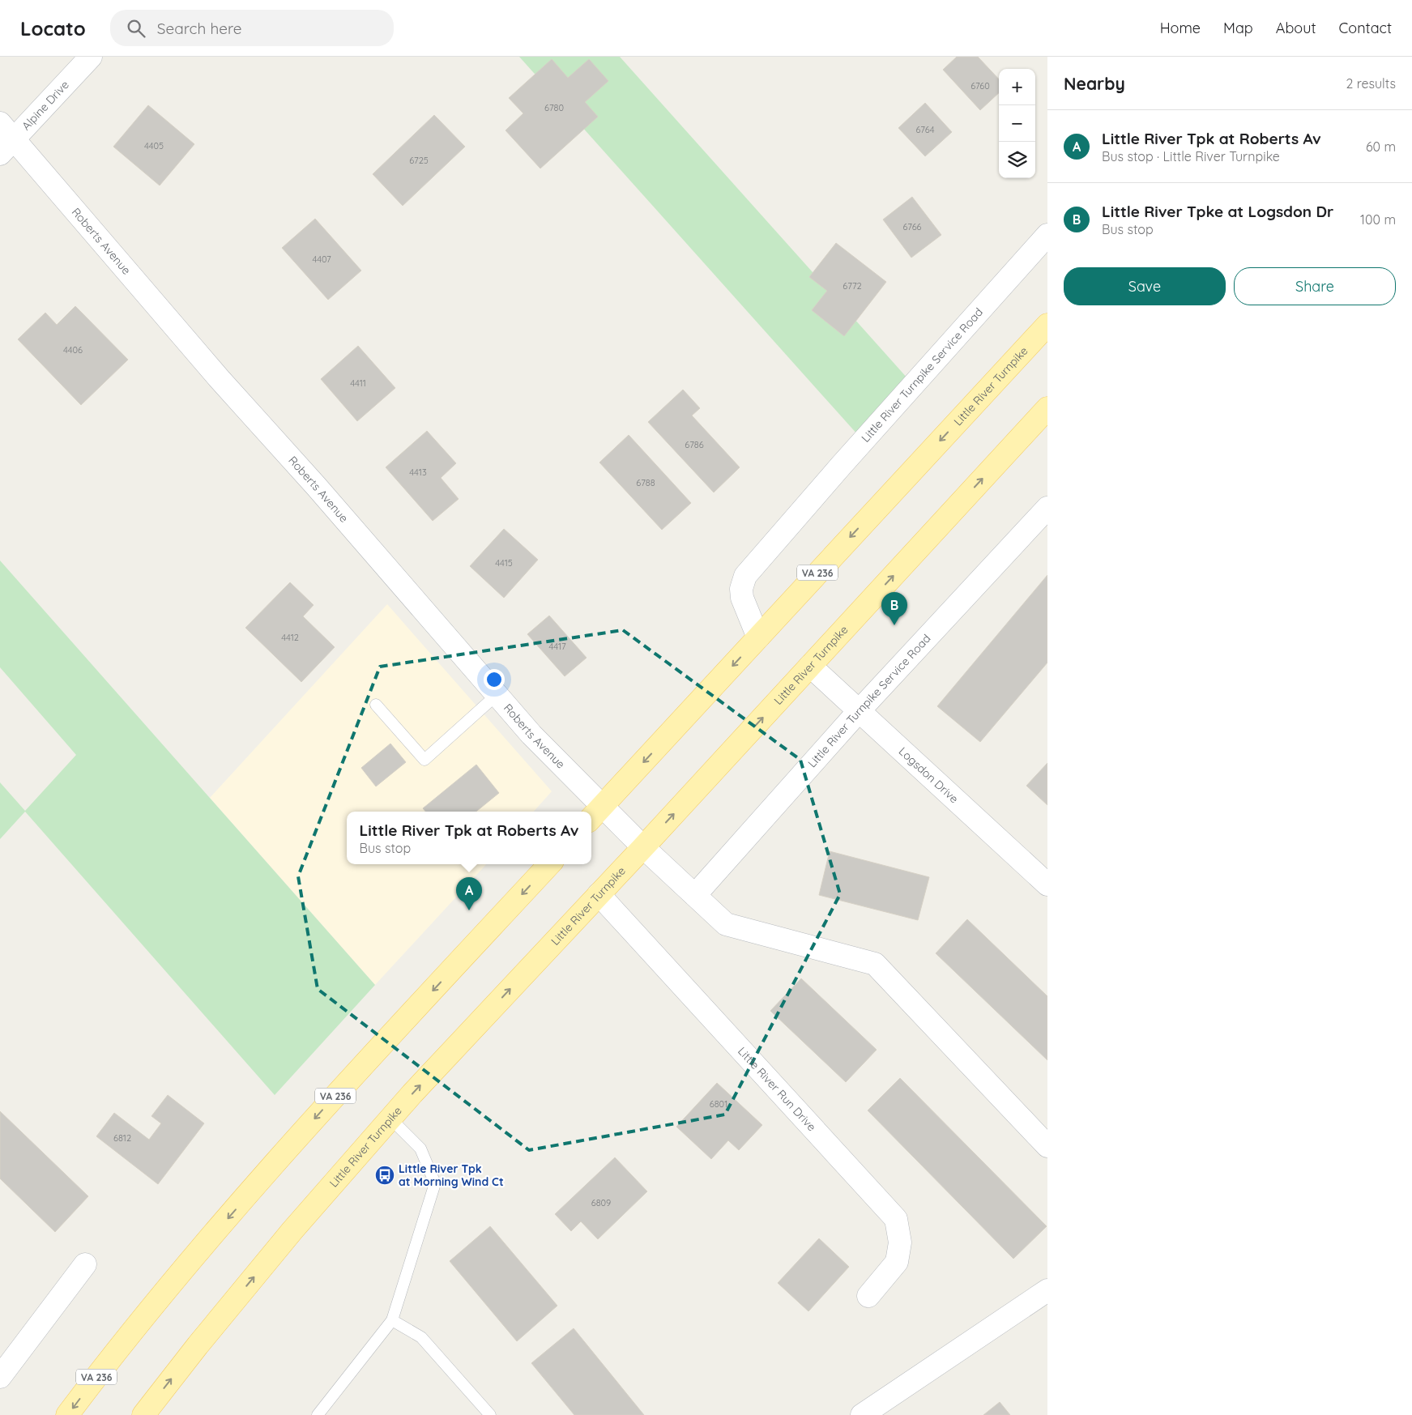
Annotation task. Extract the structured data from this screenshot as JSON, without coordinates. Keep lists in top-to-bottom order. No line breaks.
{"streets":{"main road":["Little River Turnpike","VA 236"],"street":["Alpine Drive","Roberts Avenue","Little River Turnpike Service Road","Logsdon Drive","Little River Run Drive"]},"crossings":[["Alpine Drive","Roberts Avenue"],["Roberts Avenue","Little River Turnpike"],["Little River Turnpike Service Road","Little River Turnpike"],["Little River Turnpike Service Road","Logsdon Drive"],["Little River Turnpike","Logsdon Drive"],["Little River Turnpike","Little River Run Drive"]],"places":{"bus stop":["Little River Tpk at Morning Wind Ct"]},"house_numbers":["6760","6780","6764","4405","6725","6766","4407","6772","4406","4411","6786","4413","6788","4415","4412","4417","6801","6812","6809"],"page":{"header":"Locato","search":"Search here","nav":["Home","Map","About","Contact"],"heading":["Nearby","2 results"],"map_buttons":["+","−"],"list":[{"mark":"A","name":"Little River Tpk at Roberts Av","note":"Bus stop · Little River Turnpike","value":"60 m"},{"mark":"B","name":"Little River Tpke at Logsdon Dr","note":"Bus stop","value":"100 m"}],"buttons":["Save","Share"],"pins":["B","A"],"popup":["Little River Tpk at Roberts Av","Bus stop"]}}
